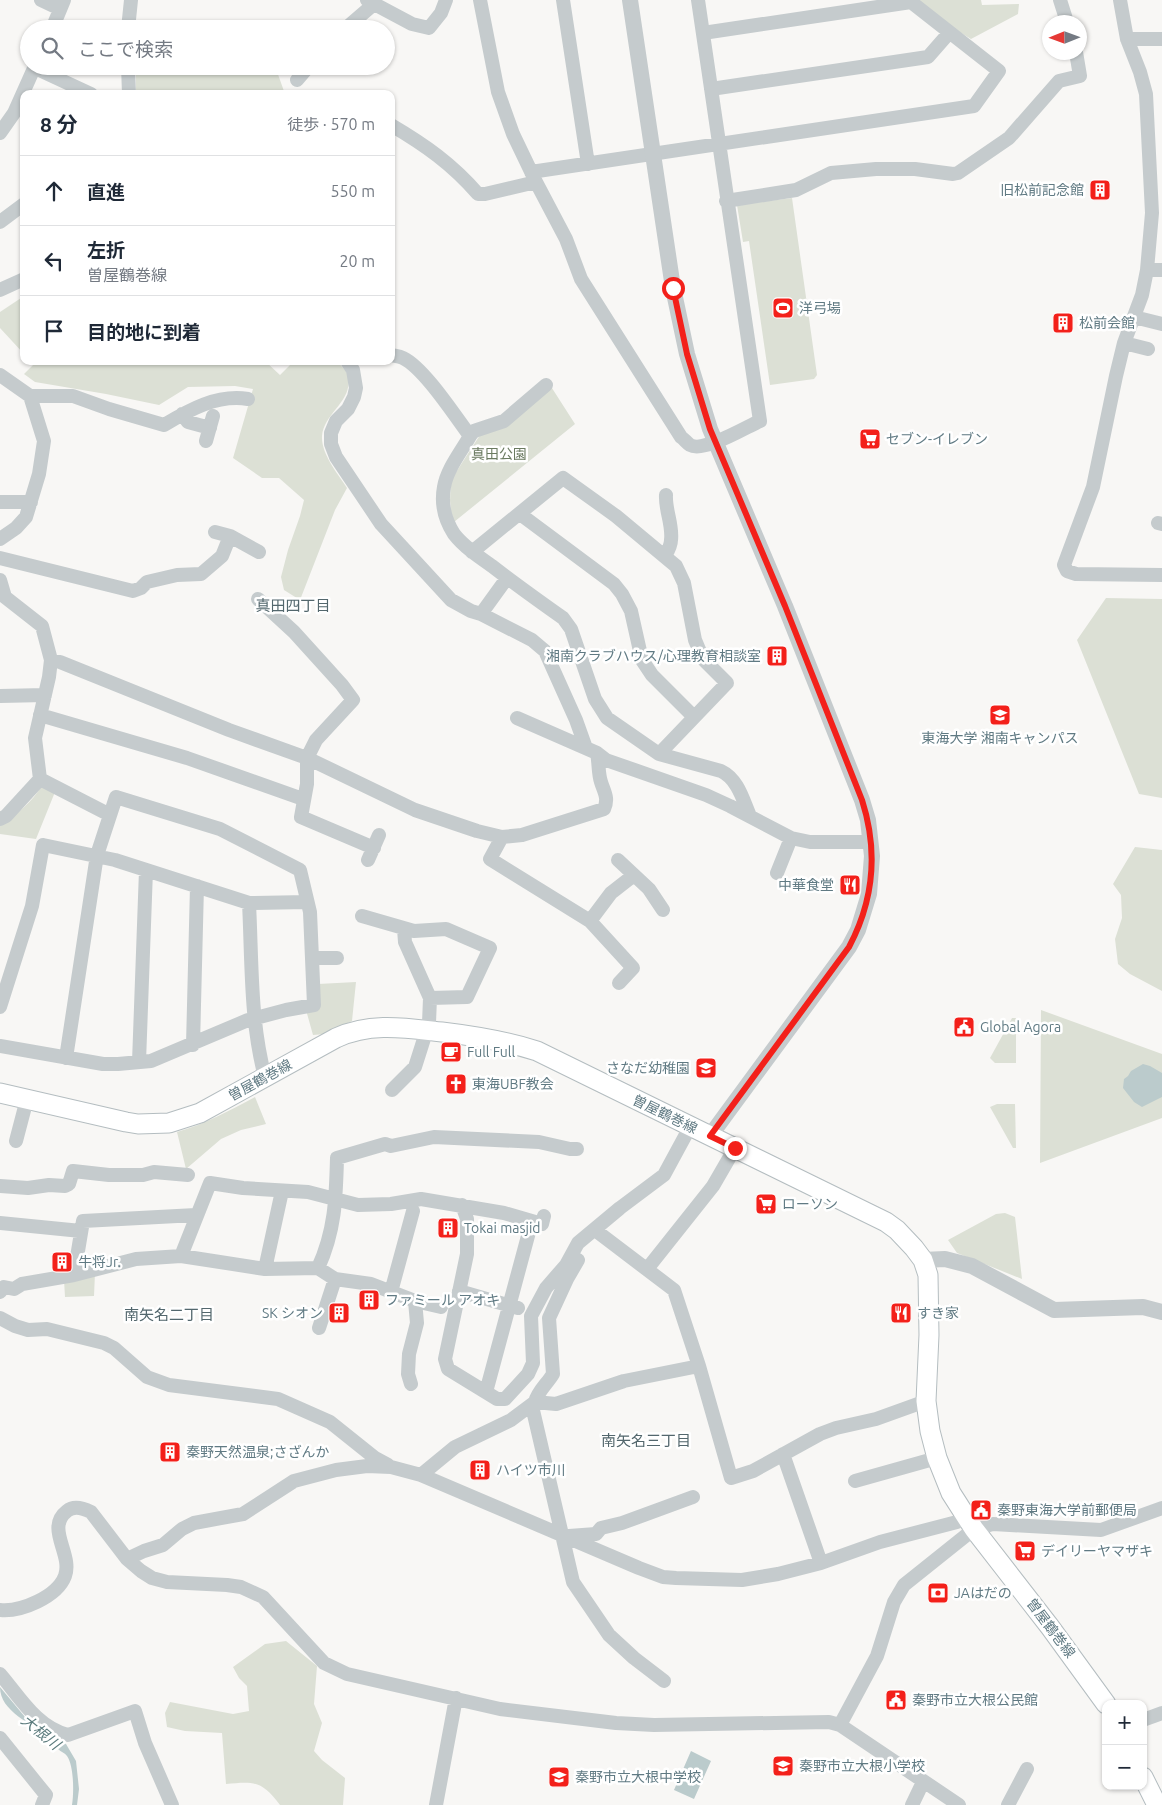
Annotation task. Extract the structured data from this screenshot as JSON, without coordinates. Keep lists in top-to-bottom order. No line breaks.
{"streets":{"main road":["曽屋鶴巻線"]},"districts":["真田四丁目","南矢名二丁目","南矢名三丁目"],"water":["大根川"],"parks":["真田公園"],"places":{"building":["旧松前記念館","松前会館","湘南クラブハウス/心理教育相談室","Tokai masjid","牛将Jr.","ファミール アオキ","SK シオン","秦野天然温泉;さざんか","ハイツ市川"],"sports":["洋弓場"],"supermarket":["セブン-イレブン","ローソン","デイリーヤマザキ"],"school or university":["東海大学 湘南キャンパス","さなだ幼稚園","秦野市立大根小学校","秦野市立大根中学校"],"restaurant":["中華食堂","すき家"],"public building":["Global Agora","秦野東海大学前郵便局","秦野市立大根公民館"],"cafe":["Full Full"],"church":["東海UBF教会"],"bank":["JAはだの"]},"north":"left","page":{"search":"ここで検索","heading":["8 分","徒歩 · 570 m"],"list":[["直進","550 m"],["左折","曽屋鶴巻線","20 m"],"目的地に到着"],"map_buttons":["+","−"]}}
